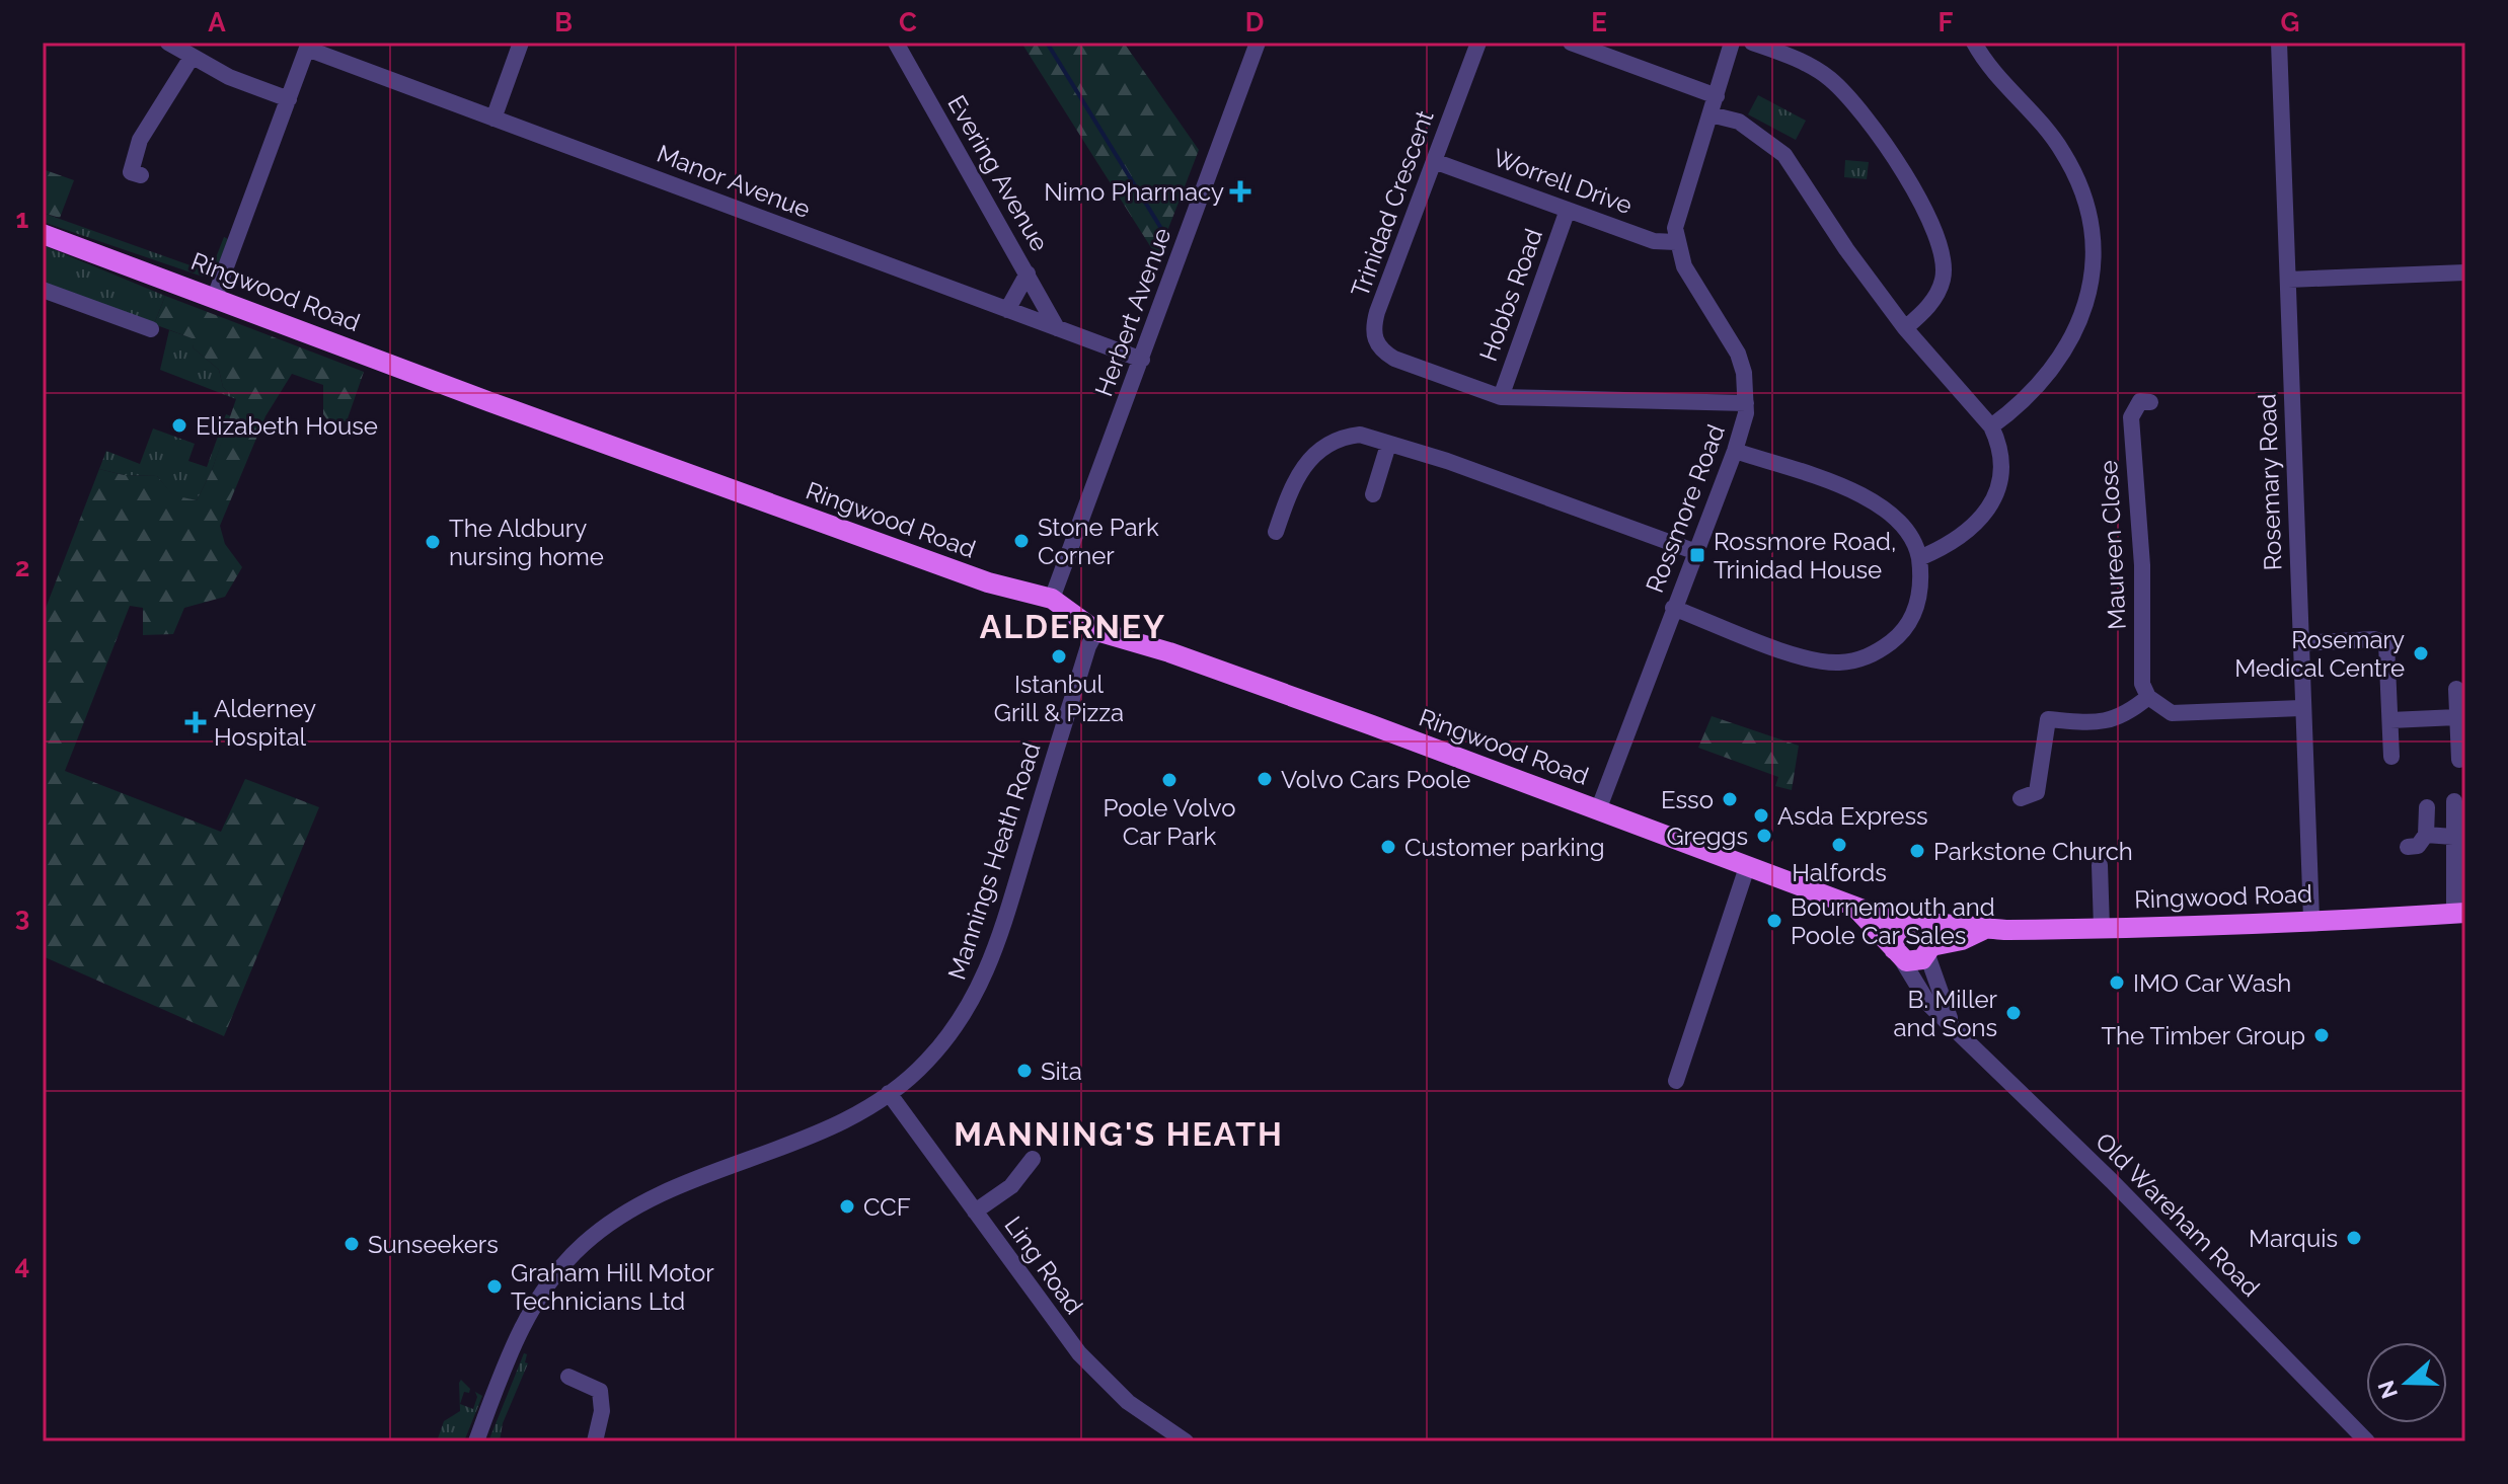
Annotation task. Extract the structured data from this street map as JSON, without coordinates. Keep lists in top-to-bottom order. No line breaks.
{"streets":{"main road":["Ringwood Road"],"street":["Evering Avenue","Manor Avenue","Worrell Drive","Trinidad Crescent","Hobbs Road","Herbert Avenue","Rosemary Road","Rossmore Road","Maureen Close","Mannings Heath Road","Old Wareham Road","Ling Road"]},"crossings":[["Evering Avenue","Manor Avenue"],["Manor Avenue","Herbert Avenue"],["Worrell Drive","Trinidad Crescent"],["Worrell Drive","Hobbs Road"],["Worrell Drive","Rossmore Road"],["Trinidad Crescent","Hobbs Road"],["Trinidad Crescent","Rossmore Road"],["Ringwood Road","Herbert Avenue"],["Ringwood Road","Rosemary Road"],["Ringwood Road","Rossmore Road"],["Ringwood Road","Mannings Heath Road"],["Ringwood Road","Old Wareham Road"],["Mannings Heath Road","Ling Road"]],"districts":["ALDERNEY","MANNING'S HEATH"],"places":{"health":["Nimo Pharmacy","Alderney Hospital"],"other":["Elizabeth House","Stone Park Corner","The Aldbury nursing home","Rosemary Medical Centre","Istanbul Grill & Pizza","Volvo Cars Poole","Poole Volvo Car Park","Esso","Asda Express","Greggs","Halfords","Customer parking","Parkstone Church","Bournemouth and Poole Car Sales","IMO Car Wash","B. Miller and Sons","The Timber Group","Sita","CCF","Marquis","Sunseekers","Graham Hill Motor Technicians Ltd"],"transit":["Rossmore Road, Trinidad House"]},"north":"left","grid":{"columns":["A","B","C","D","E","F","G"],"rows":["1","2","3","4"]}}
